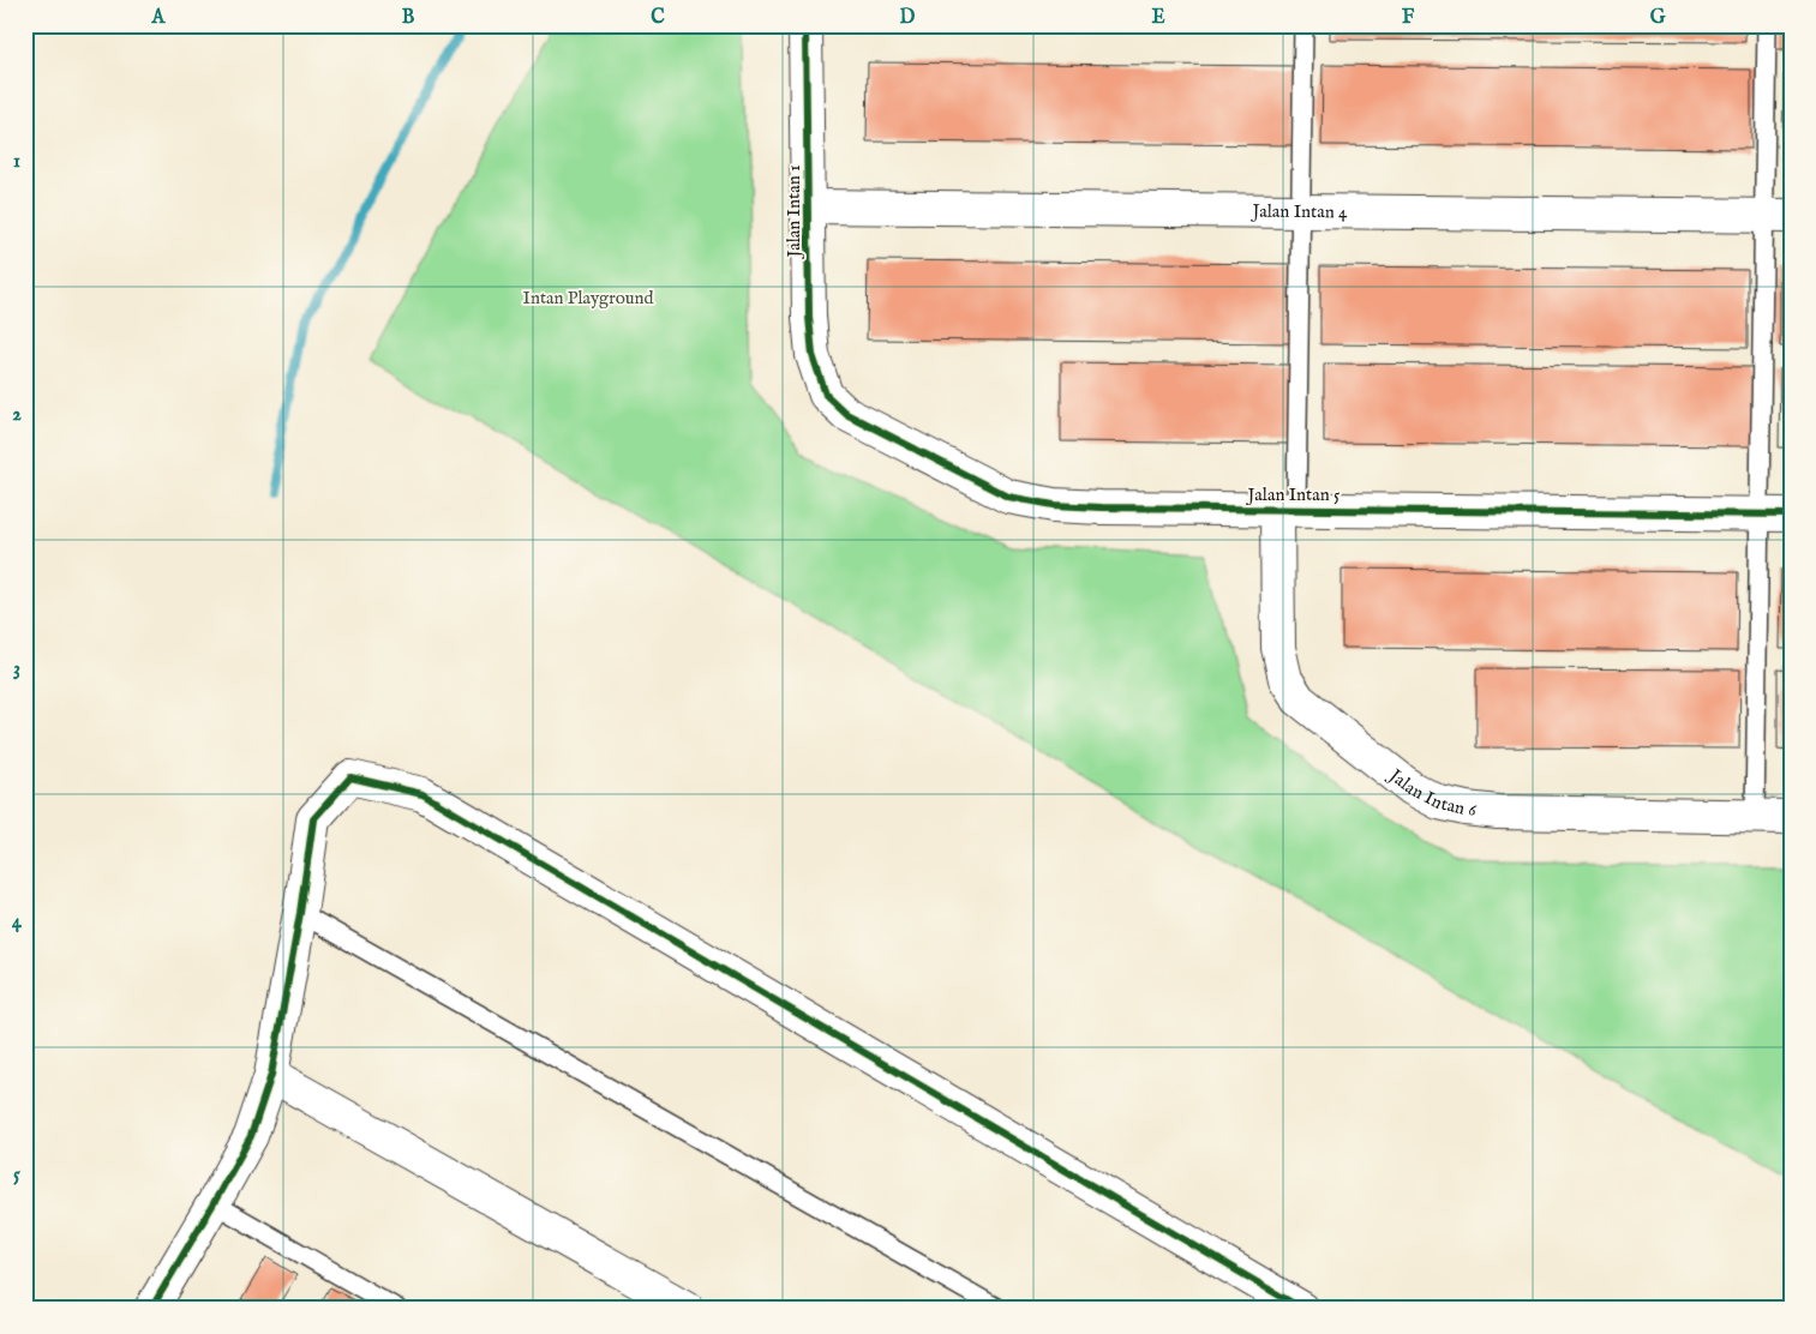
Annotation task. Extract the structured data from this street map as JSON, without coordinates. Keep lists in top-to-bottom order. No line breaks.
{"streets":{"street":["Jalan Intan 1","Jalan Intan 4","Jalan Intan 5","Jalan Intan 6"]},"crossings":[["Jalan Intan 1","Jalan Intan 4"],["Jalan Intan 1","Jalan Intan 5"],["Jalan Intan 5","Jalan Intan 6"]],"parks":["Intan Playground"],"grid":{"columns":["A","B","C","D","E","F","G"],"rows":["1","2","3","4","5"]}}
